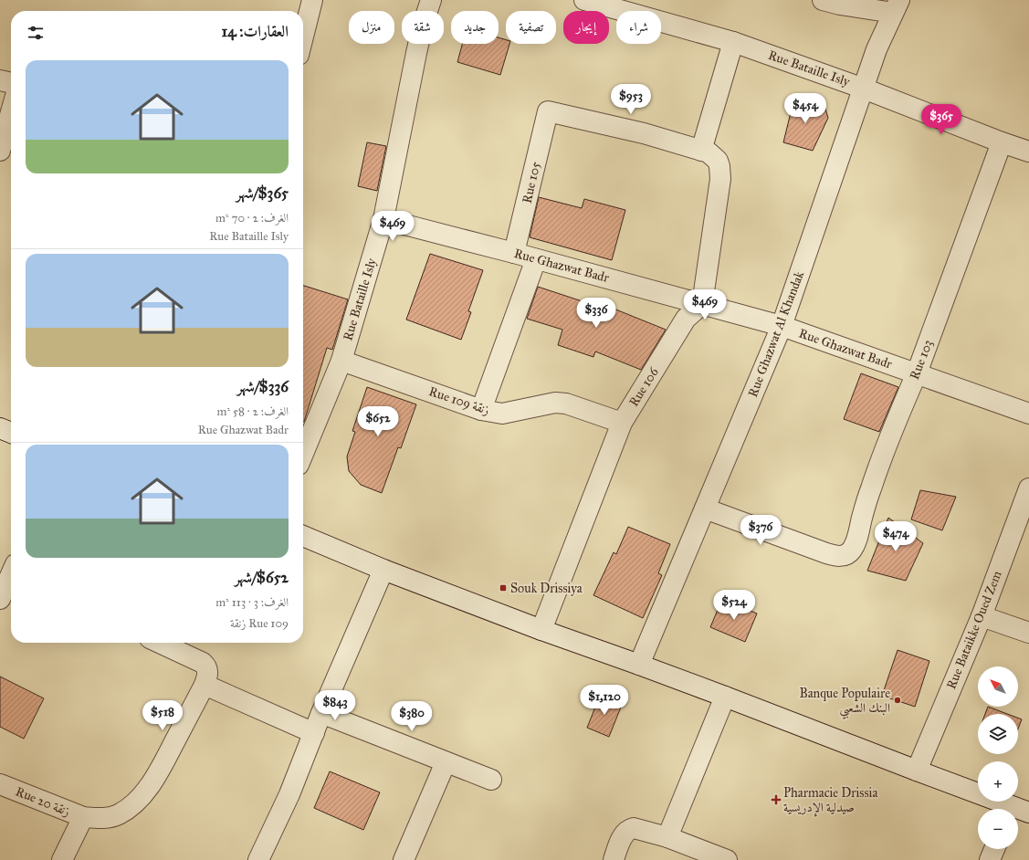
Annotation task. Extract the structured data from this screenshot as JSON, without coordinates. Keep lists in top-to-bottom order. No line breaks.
{"streets":{"street":["Rue Bataille Isly","Rue 105","Rue Ghazwat Badr","Rue Ghazwat Al Khandak","Rue 103","Rue 106","Rue 109 زنقة","Rue Bataikke Oued Zem","Rue 20 زنقة"]},"crossings":[["Rue Bataille Isly","Rue Ghazwat Badr"],["Rue Bataille Isly","Rue Ghazwat Al Khandak"],["Rue Bataille Isly","Rue 103"],["Rue Bataille Isly","Rue 109 زنقة"],["Rue 105","Rue Ghazwat Badr"],["Rue Ghazwat Badr","Rue Ghazwat Al Khandak"],["Rue Ghazwat Badr","Rue 103"],["Rue Ghazwat Badr","Rue 106"],["Rue Ghazwat Al Khandak","Rue 103"],["Rue 106","Rue 109 زنقة"]],"places":{"transit":["Souk Drissiya"],"other":["Banque Populaire البنك الشعبي"],"health":["Pharmacie Drissia صيدلية الإدريسية"]},"north":"top left","page":{"chip":["شراء","إيجار","تصفية","جديد","شقة","منزل"],"heading":"العقارات: 14","list":[{"name":"$365/شهر","note":"الغرف: 2 · 70 m² · Rue Bataille Isly"},{"name":"$336/شهر","note":"الغرف: 2 · 58 m² · Rue Ghazwat Badr"},{"name":"$652/شهر","note":"الغرف: 3 · 113 m² · Rue 109 زنقة"}],"price":["$953","$454","$365","$469","$469","$336","$652","$376","$474","$524","$1,120","$843","$518","$380"],"map_buttons":["+","−"]}}
